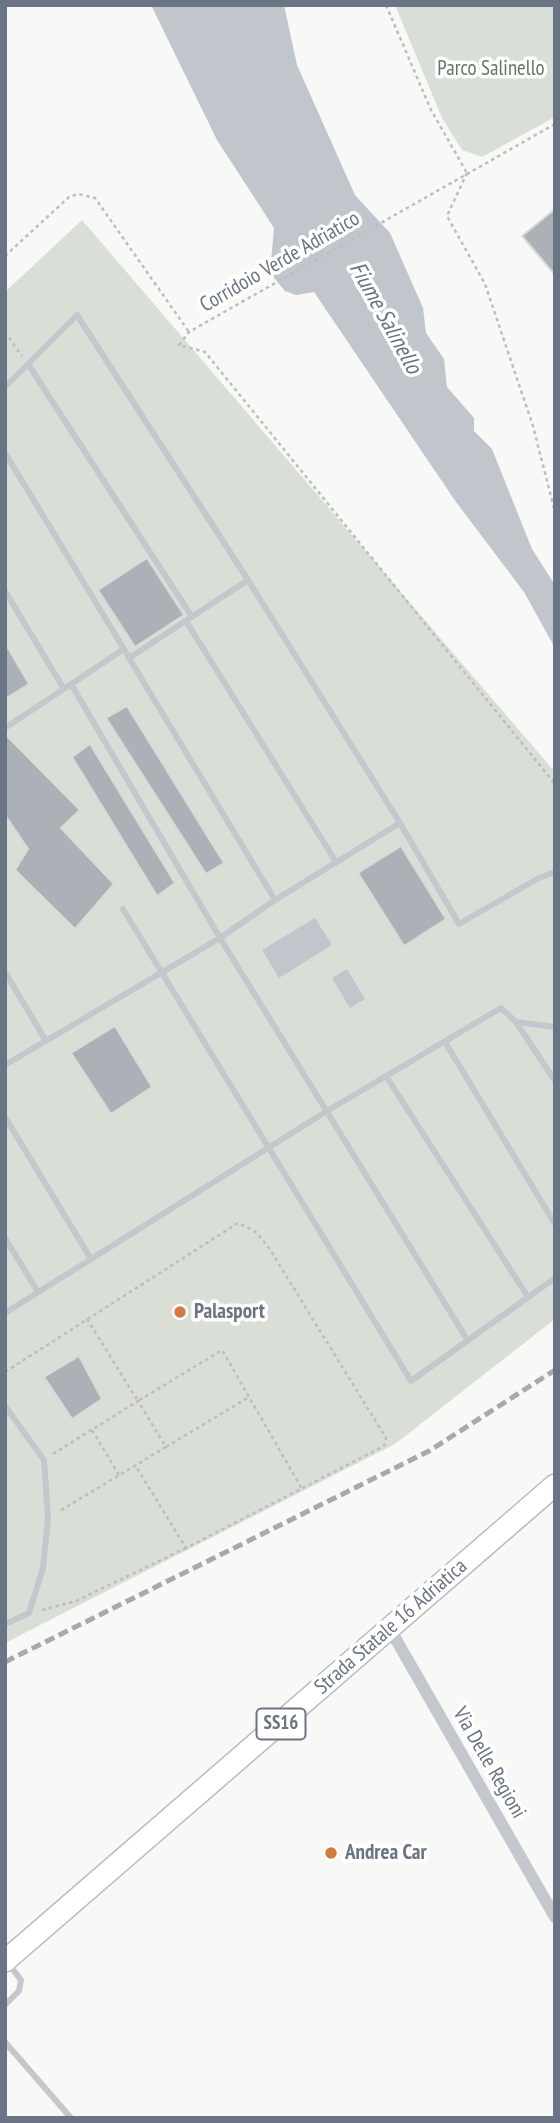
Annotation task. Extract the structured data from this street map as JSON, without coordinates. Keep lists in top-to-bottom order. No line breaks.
{"streets":{"main road":["Strada Statale 16 Adriatica","SS16"],"street":["Via Delle Regioni"],"path":["Corridoio Verde Adriatico"]},"crossings":[["Strada Statale 16 Adriatica","Via Delle Regioni"]],"water":["Fiume Salinello"],"parks":["Parco Salinello"],"places":["Palasport","Andrea Car"]}
